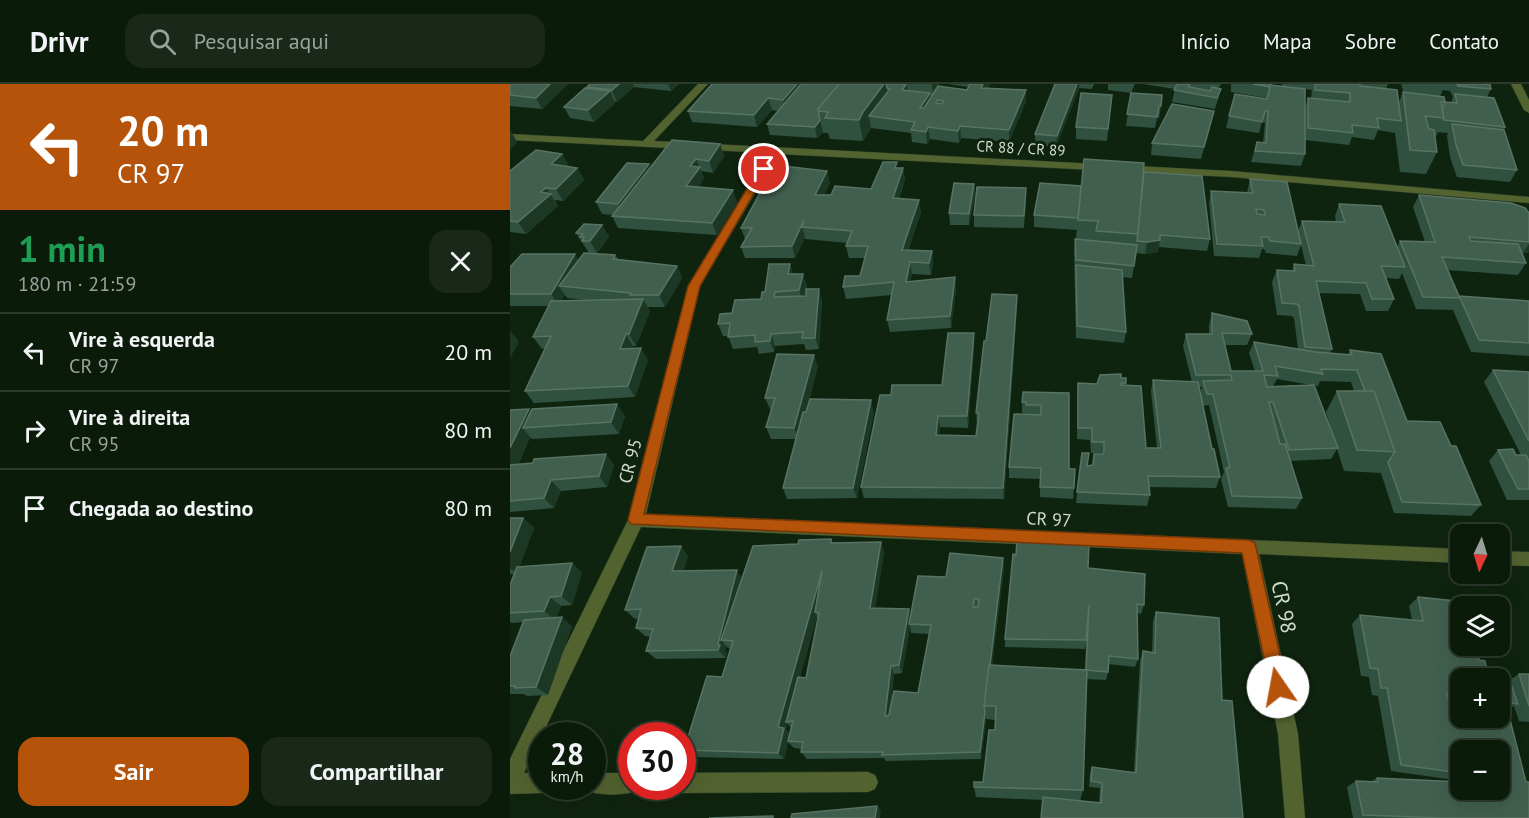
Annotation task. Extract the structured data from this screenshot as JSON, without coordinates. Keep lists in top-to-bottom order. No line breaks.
{"streets":{"street":["CR 88 / CR 89","CR 95","CR 97","CR 98"]},"crossings":[["CR 88 / CR 89","CR 95"],["CR 95","CR 97"],["CR 97","CR 98"]],"north":"bottom","page":{"header":"Drivr","search":"Pesquisar aqui","nav":["Início","Mapa","Sobre","Contato"],"turn":["20 m","CR 97"],"heading":["1 min","180 m · 21:59"],"list":[{"name":"Vire à esquerda","note":"CR 97","value":"20 m"},{"name":"Vire à direita","note":"CR 95","value":"80 m"},{"name":"Chegada ao destino","value":"80 m"}],"map_buttons":["+","−"],"speed":"28 km/h","limit":"30","buttons":["Sair","Compartilhar"]}}
